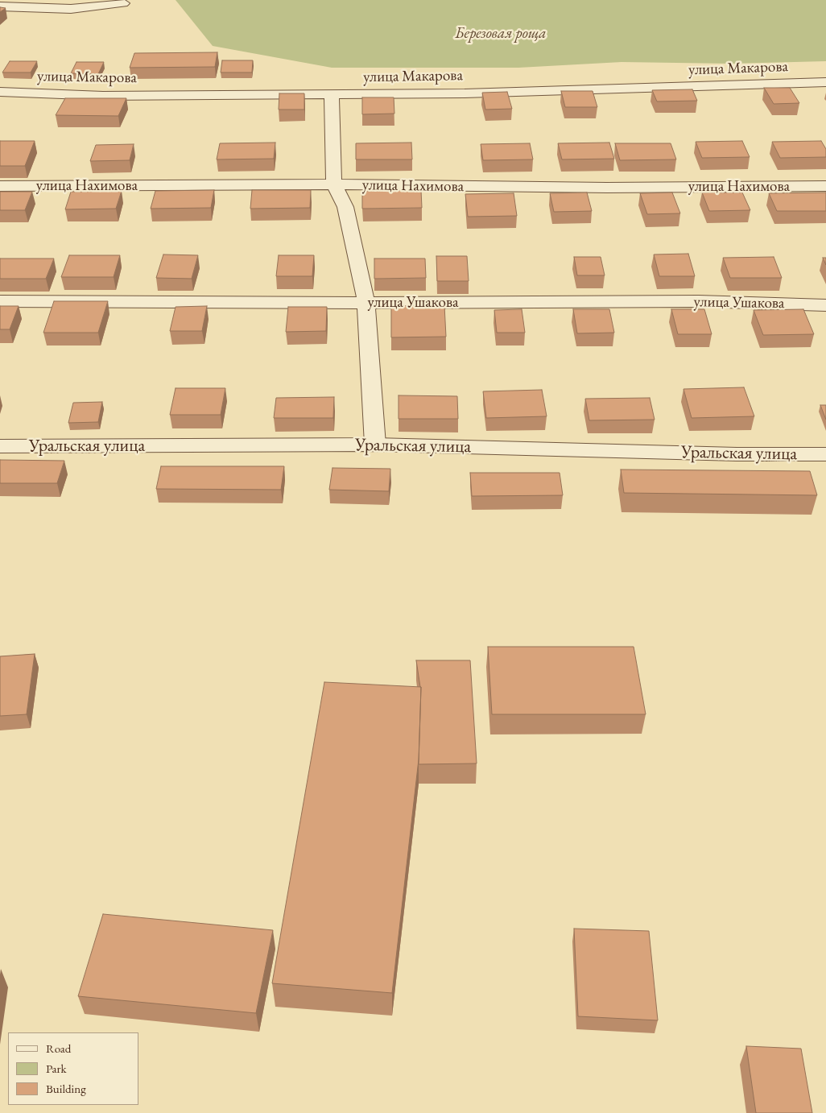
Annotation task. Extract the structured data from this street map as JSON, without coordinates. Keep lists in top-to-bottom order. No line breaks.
{"streets":{"street":["улица Макарова","улица Нахимова","улица Ушакова","Уральская улица"]},"parks":["Березовая роща"],"legend":["Road","Park","Building"]}
